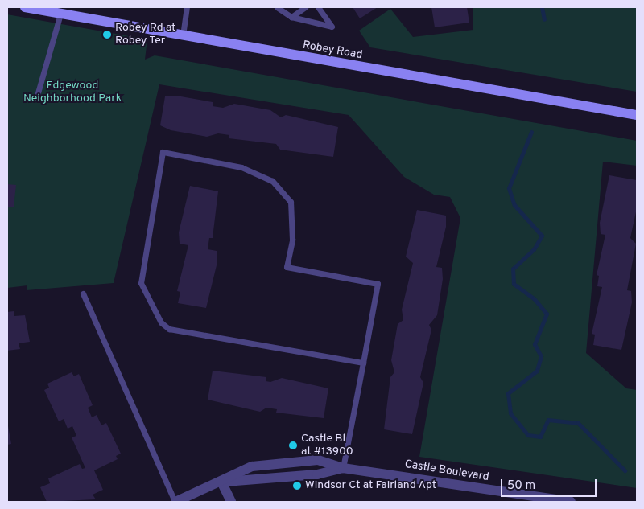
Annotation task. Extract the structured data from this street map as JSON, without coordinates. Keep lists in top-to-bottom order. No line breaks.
{"streets":{"street":["Robey Road","Castle Boulevard"]},"parks":["Edgewood Neighborhood Park"],"places":["Robey Rd at Robey Ter","Castle Bl at #13900","Windsor Ct at Fairland Apt"],"scale_bar":"50 m"}
